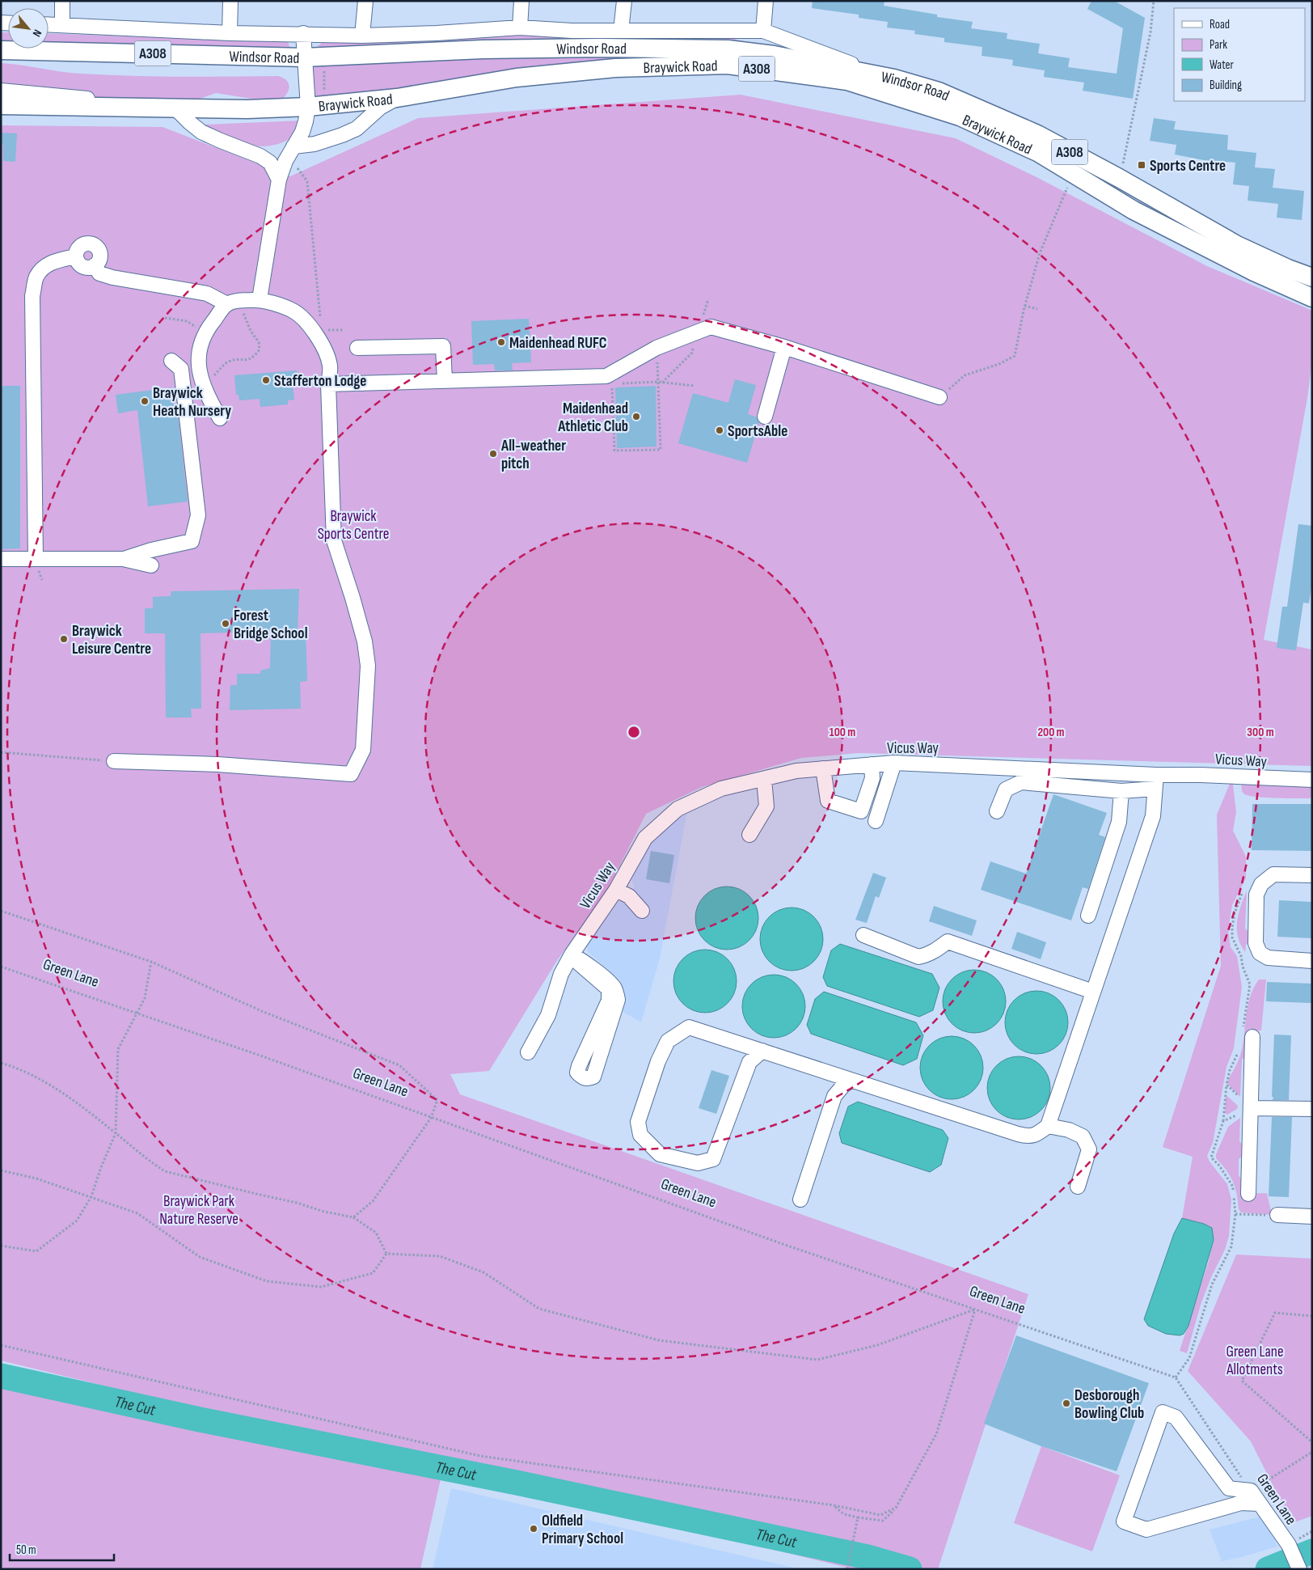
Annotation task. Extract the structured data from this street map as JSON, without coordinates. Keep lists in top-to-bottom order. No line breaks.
{"streets":{"main road":["Windsor Road","A308","Braywick Road"],"street":["Vicus Way","Green Lane"]},"water":["The Cut"],"parks":["Braywick Sports Centre","Braywick Park Nature Reserve","Green Lane Allotments"],"places":{"transit":["Sports Centre"],"other":["Maidenhead RUFC","Stafferton Lodge","Braywick Heath Nursery","Maidenhead Athletic Club","SportsAble","All-weather pitch","Forest Bridge School","Braywick Leisure Centre","Desborough Bowling Club","Oldfield Primary School"]},"legend":["Road","Park","Water","Building"],"scale_bar":"50 m","north":"bottom right","rings":["100 m","200 m","300 m"]}
